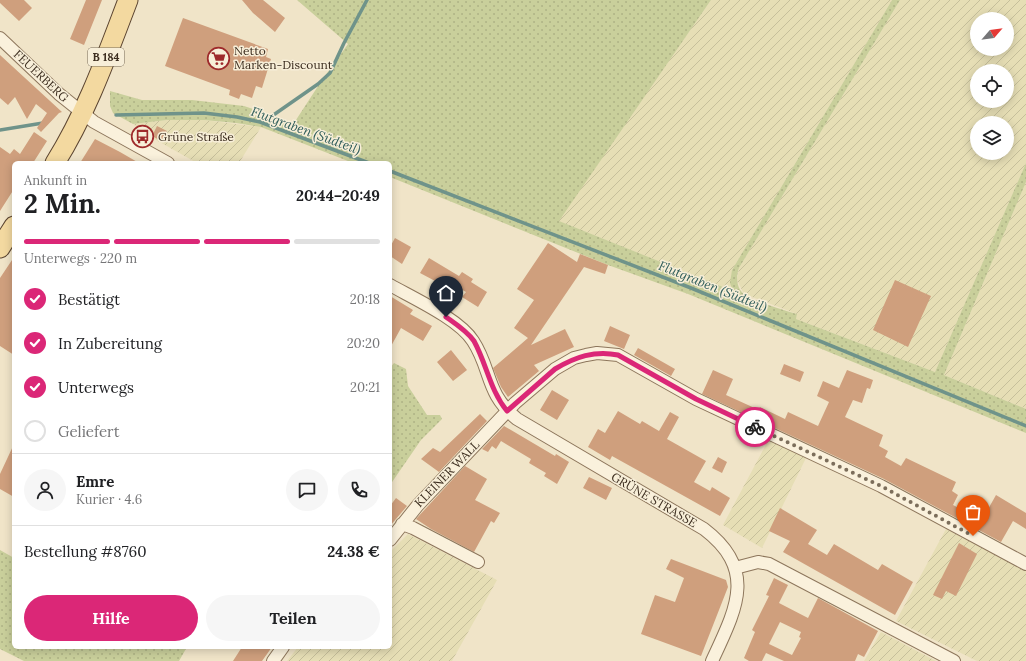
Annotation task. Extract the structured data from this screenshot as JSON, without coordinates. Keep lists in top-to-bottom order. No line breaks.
{"streets":{"main road":["B 184"],"street":["FEUERBERG","KLEINER WALL","GRÜNE STRASSE"]},"crossings":[["B 184","FEUERBERG"],["KLEINER WALL","GRÜNE STRASSE"]],"water":["Flutgraben (Südteil)"],"places":{"supermarket":["Netto Marken-Discount"],"bus stop":["Grüne Straße"]},"north":"top right","page":{"heading":["2 Min.","Ankunft in","20:44–20:49"],"panel":["Emre","Kurier · 4.6","Bestellung #8760","24.38 €"],"bar":"Unterwegs · 220 m","list":[["Bestätigt","20:18"],["In Zubereitung","20:20"],["Unterwegs","20:21"],"Geliefert"],"buttons":["Hilfe","Teilen"]}}
